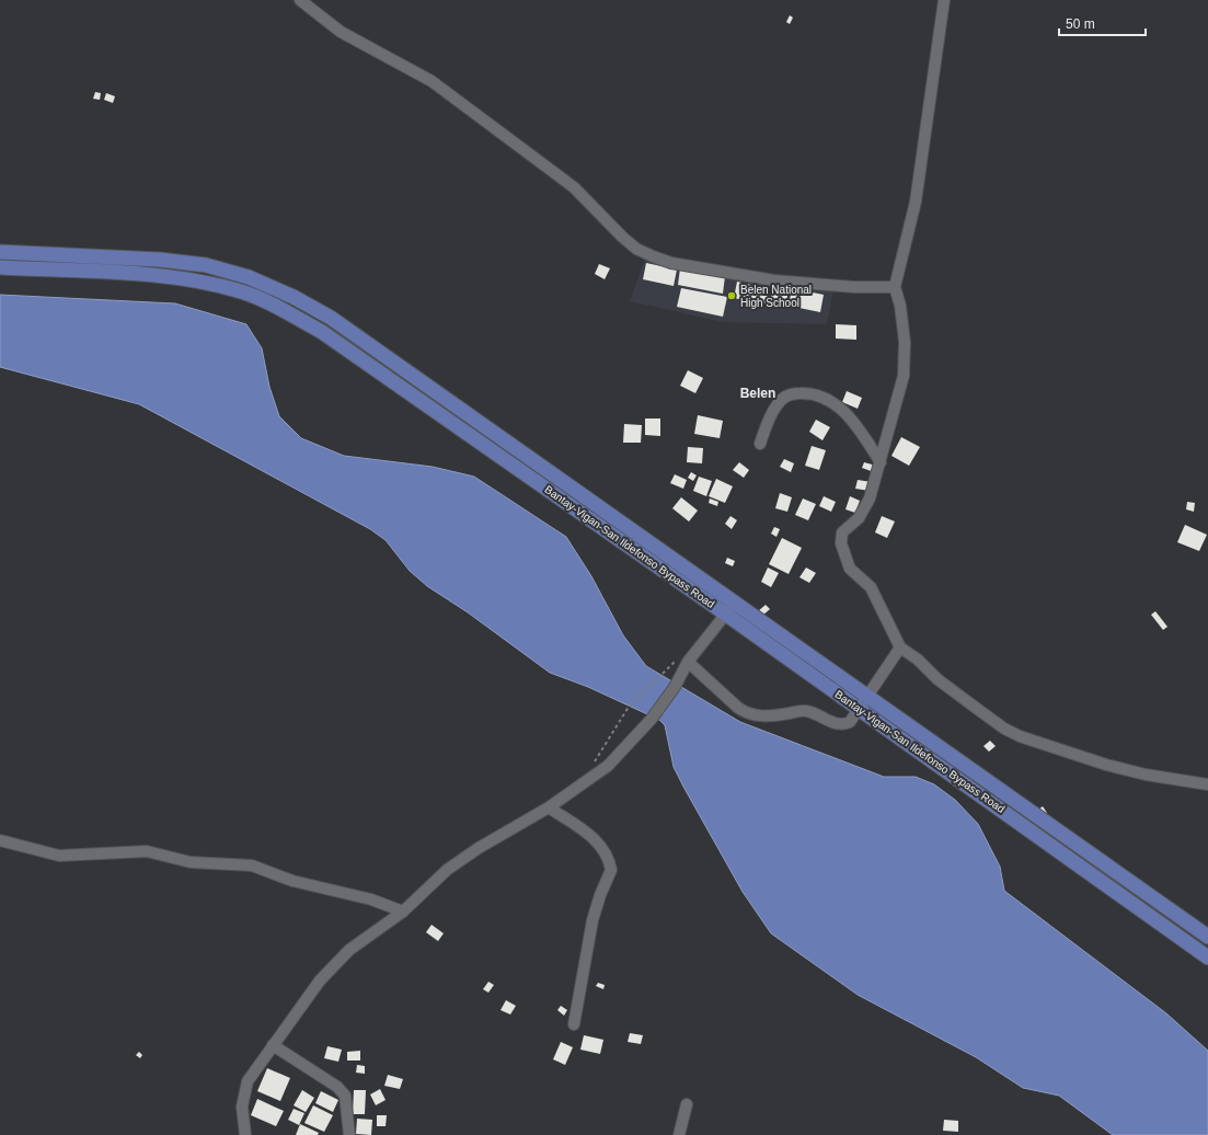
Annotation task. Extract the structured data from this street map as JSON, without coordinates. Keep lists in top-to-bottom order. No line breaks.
{"streets":{"main road":["Bantay-Vigan-San Ildefonso Bypass Road"]},"districts":["Belen"],"places":["Belen National High School"],"scale_bar":"50 m"}
